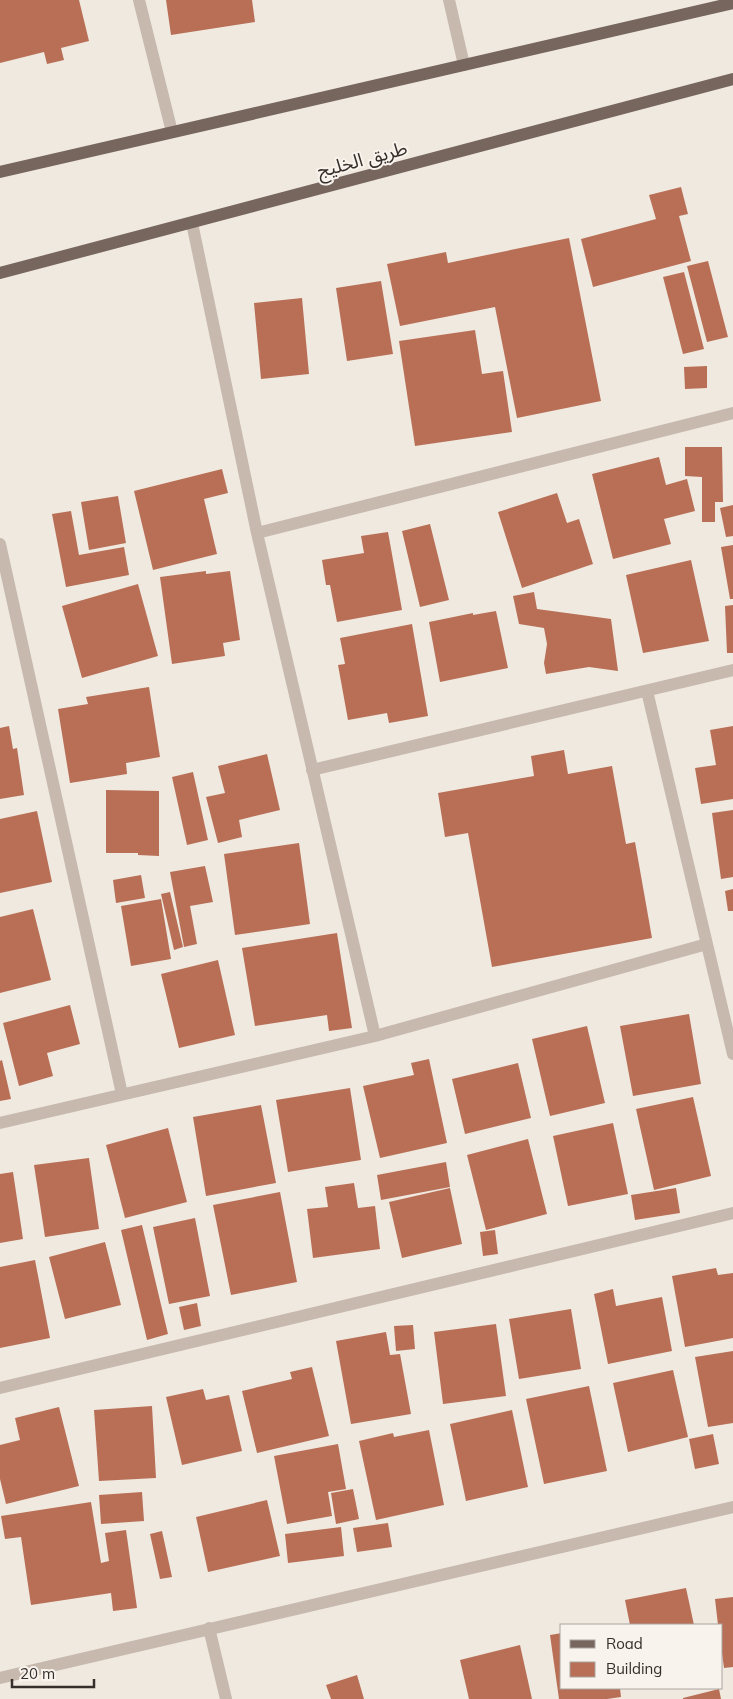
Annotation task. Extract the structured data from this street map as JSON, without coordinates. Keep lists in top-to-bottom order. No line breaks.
{"streets":{"main road":["طريق الخليج"]},"legend":["Road","Building"],"scale_bar":"20 m"}
